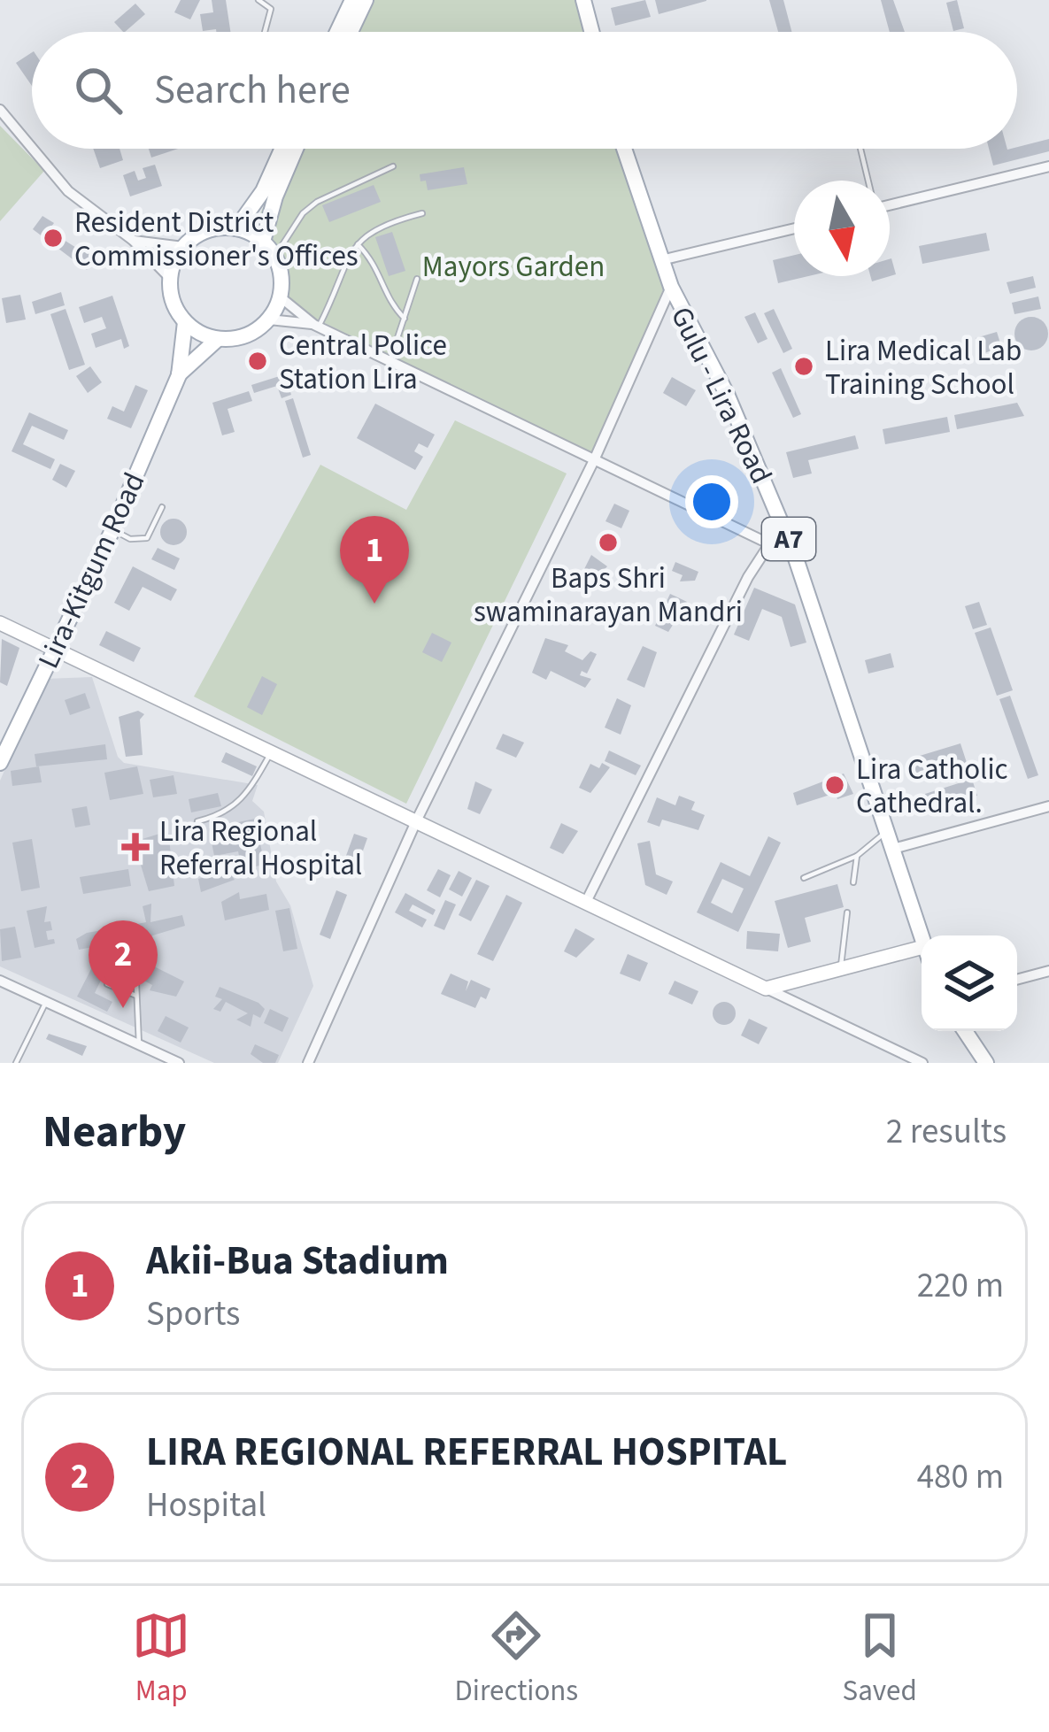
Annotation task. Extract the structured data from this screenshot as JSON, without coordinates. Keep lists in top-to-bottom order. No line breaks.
{"streets":{"main road":["Gulu - Lira Road","A7","Lira-Kitgum Road"]},"parks":["Mayors Garden"],"places":{"other":["Resident District Commissioner's Offices","Central Police Station Lira","Lira Medical Lab Training School","Baps Shri swaminarayan Mandri","Lira Catholic Cathedral."],"health":["Lira Regional Referral Hospital"]},"north":"bottom","page":{"search":"Search here","pins":["1","2"],"heading":["Nearby","2 results"],"list":[{"mark":"1","name":"Akii-Bua Stadium","note":"Sports","value":"220 m"},{"mark":"2","name":"LIRA REGIONAL REFERRAL HOSPITAL","note":"Hospital","value":"480 m"}],"nav":["Map","Directions","Saved"]}}
